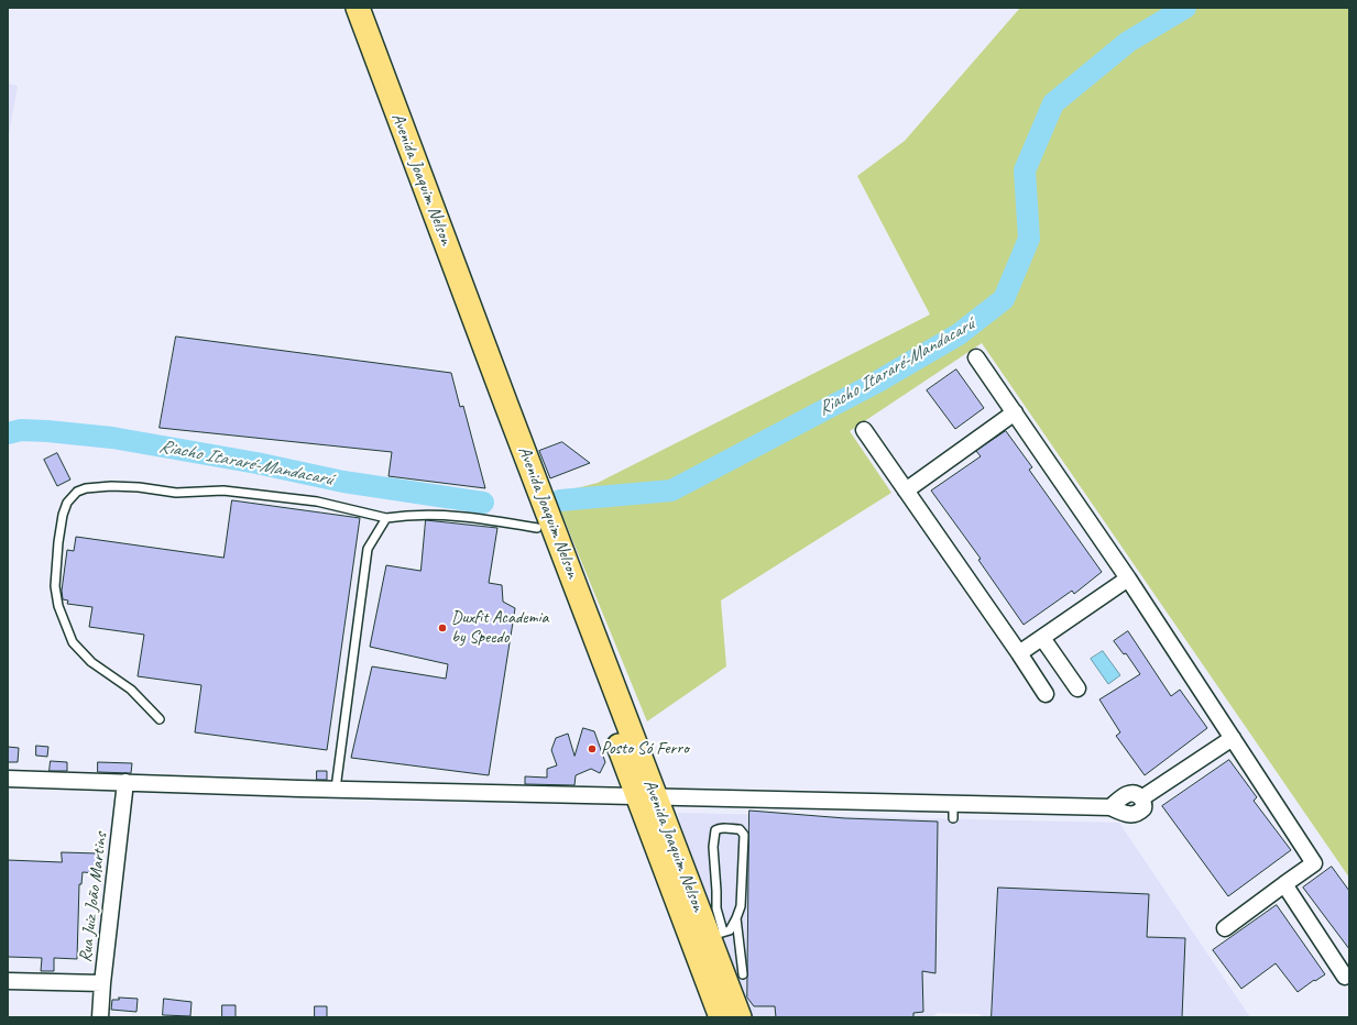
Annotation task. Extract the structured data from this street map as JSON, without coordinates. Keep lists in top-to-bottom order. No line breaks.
{"streets":{"main road":["Avenida Joaquim Nelson"],"street":["Rua Juiz João Martins"]},"water":["Riacho Itararé-Mandacarú"],"places":["Duxfit Academia by Speedo","Posto Só Ferro"]}
